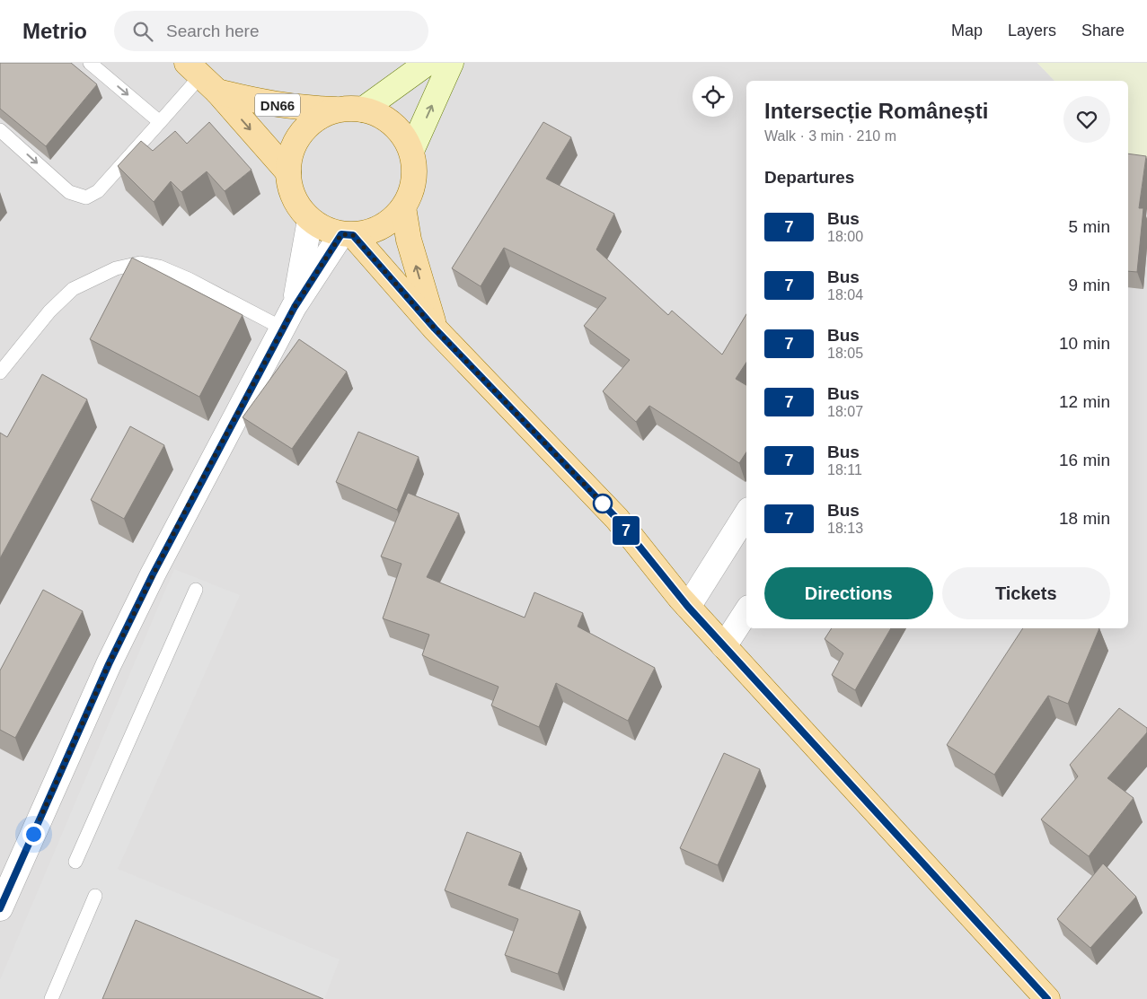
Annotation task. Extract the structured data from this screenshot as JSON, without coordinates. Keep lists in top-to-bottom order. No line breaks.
{"streets":{"main road":["DN66"]},"lines":["bus line 7"],"page":{"header":"Metrio","search":"Search here","nav":["Map","Layers","Share"],"on_map":"7","heading":[["Intersecție Românești","Walk · 3 min · 210 m"],"Departures"],"list":[{"mark":"7","name":"Bus","note":"18:00","value":"5 min"},{"mark":"7","name":"Bus","note":"18:04","value":"9 min"},{"mark":"7","name":"Bus","note":"18:05","value":"10 min"},{"mark":"7","name":"Bus","note":"18:07","value":"12 min"},{"mark":"7","name":"Bus","note":"18:11","value":"16 min"},{"mark":"7","name":"Bus","note":"18:13","value":"18 min"}],"buttons":["Directions","Tickets"]}}
